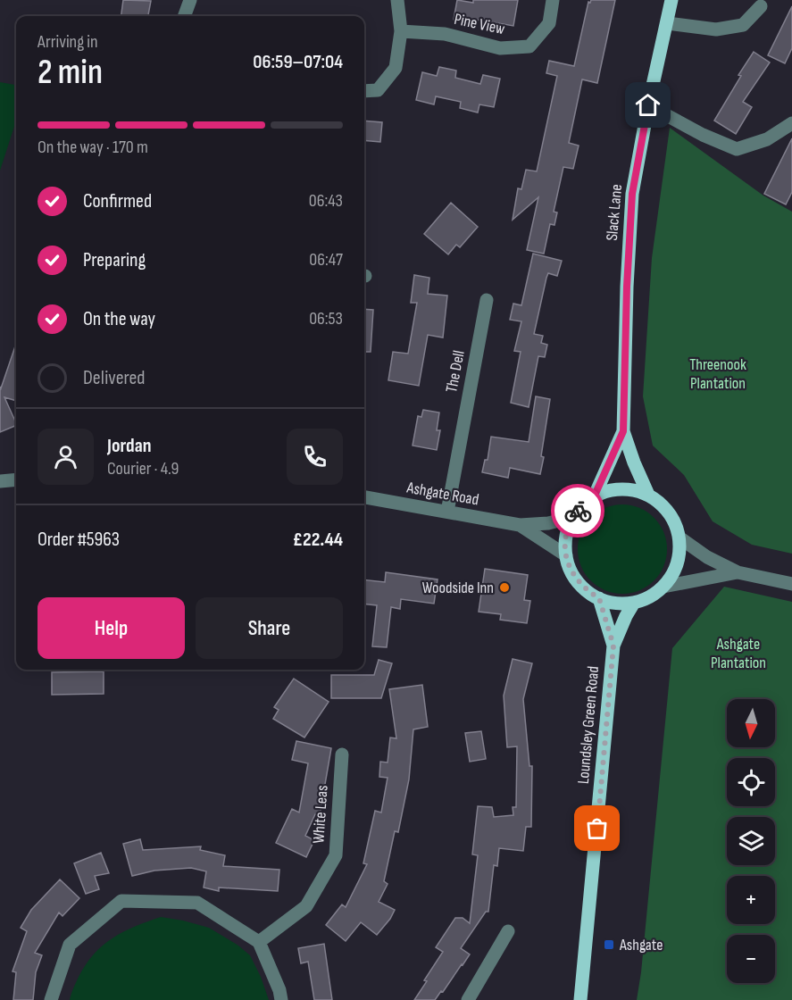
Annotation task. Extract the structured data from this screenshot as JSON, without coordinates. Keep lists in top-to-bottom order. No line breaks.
{"streets":{"main road":["Slack Lane","Loundsley Green Road"],"street":["Pine View","The Dell","Ashgate Road","White Leas"]},"crossings":[["Slack Lane","Ashgate Road"],["Slack Lane","Loundsley Green Road"],["The Dell","Ashgate Road"],["Ashgate Road","Loundsley Green Road"]],"parks":["Threenook Plantation","Ashgate Plantation"],"places":{"other":["Woodside Inn"],"transit":["Ashgate"]},"north":"bottom","page":{"heading":["2 min","Arriving in","06:59–07:04"],"panel":["Jordan","Courier · 4.9","Order #5963","£22.44"],"bar":"On the way · 170 m","list":[["Confirmed","06:43"],["Preparing","06:47"],["On the way","06:53"],"Delivered"],"buttons":["Help","Share"],"map_buttons":["+","−"]}}
